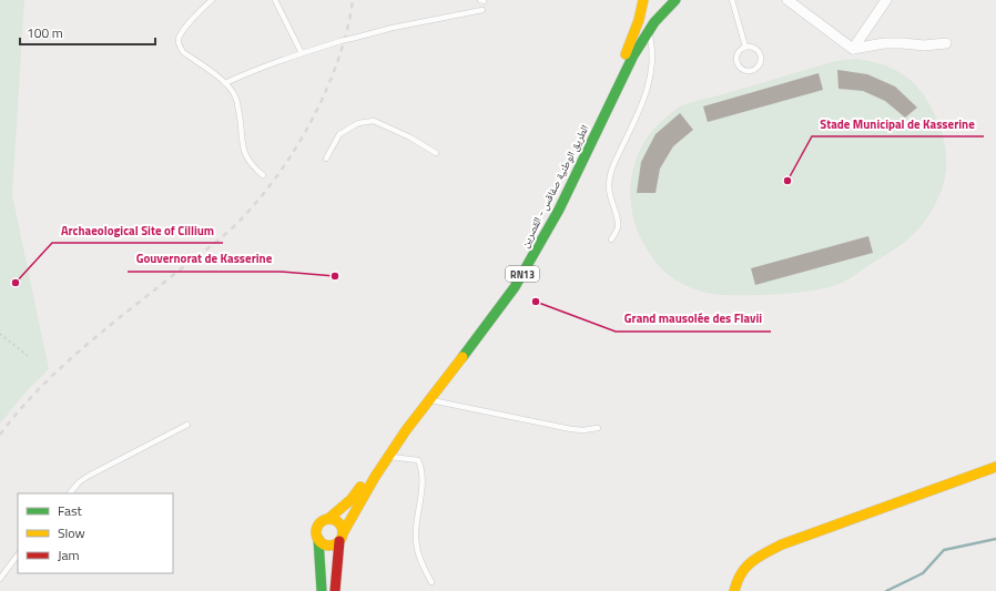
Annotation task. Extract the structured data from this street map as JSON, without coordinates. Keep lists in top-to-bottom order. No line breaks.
{"streets":{"main road":["الطريق الوطنية صفاقس - القصرين","RN13"]},"crossings":[["الطريق الوطنية صفاقس - القصرين","RN13"]],"places":["Stade Municipal de Kasserine","Gouvernorat de Kasserine","Archaeological Site of Cillium","Grand mausolée des Flavii"],"legend":["Fast","Slow","Jam"],"scale_bar":"100 m"}
